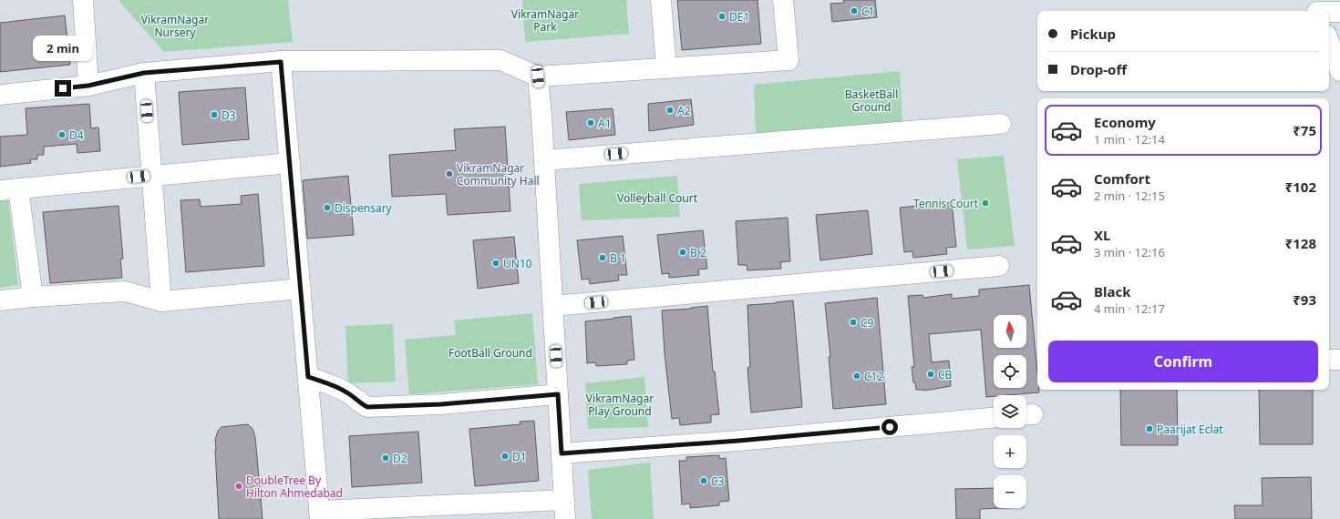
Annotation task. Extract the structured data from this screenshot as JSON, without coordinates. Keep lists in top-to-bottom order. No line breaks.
{"parks":["VikramNagar Park","VikramNagar Nursery","BasketBall Ground","Volleyball Court","FootBall Ground","VikramNagar Play Ground"],"places":["C1","DE1","A2","D3","A1","D4","VikramNagar Community Hall","Tennis Court","Dispensary","B 2","B 1","UN10","C9","CB","C12","Paarijat Eclat","D1","D2","C3","DoubleTree By Hilton Ahmedabad"],"north":"top","page":{"banner":["Pickup","Drop-off"],"bubble":"2 min","list":[{"name":"Economy","note":"1 min · 12:14","value":"₹75"},{"name":"Comfort","note":"2 min · 12:15","value":"₹102"},{"name":"XL","note":"3 min · 12:16","value":"₹128"},{"name":"Black","note":"4 min · 12:17","value":"₹93"}],"map_buttons":["+","−"],"buttons":"Confirm"}}
